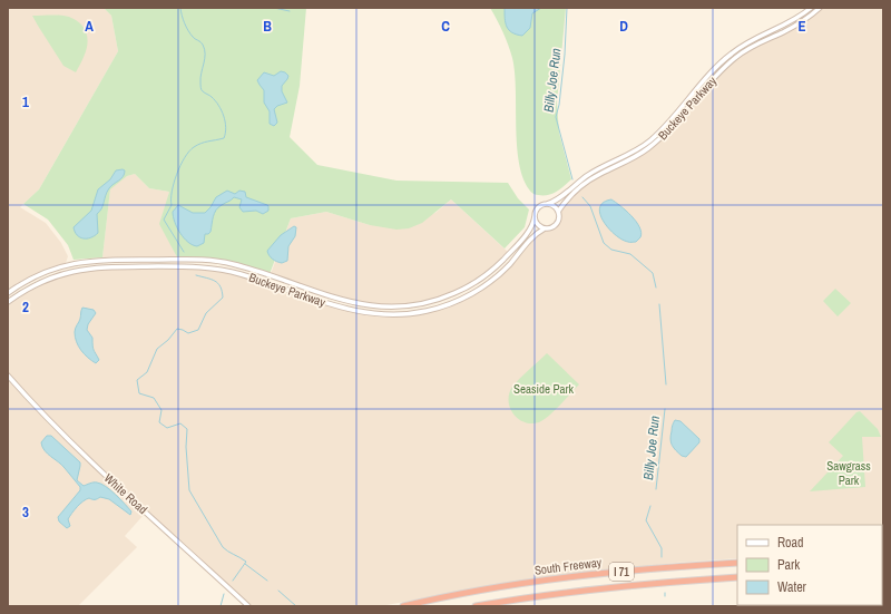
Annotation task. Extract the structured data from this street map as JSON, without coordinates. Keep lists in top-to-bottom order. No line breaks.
{"streets":{"highway":["South Freeway","I 71"],"street":["Buckeye Parkway","White Road"]},"water":["Billy Joe Run"],"parks":["Seaside Park","Sawgrass Park"],"legend":["Road","Park","Water"],"grid":{"columns":["A","B","C","D","E"],"rows":["1","2","3"]}}
